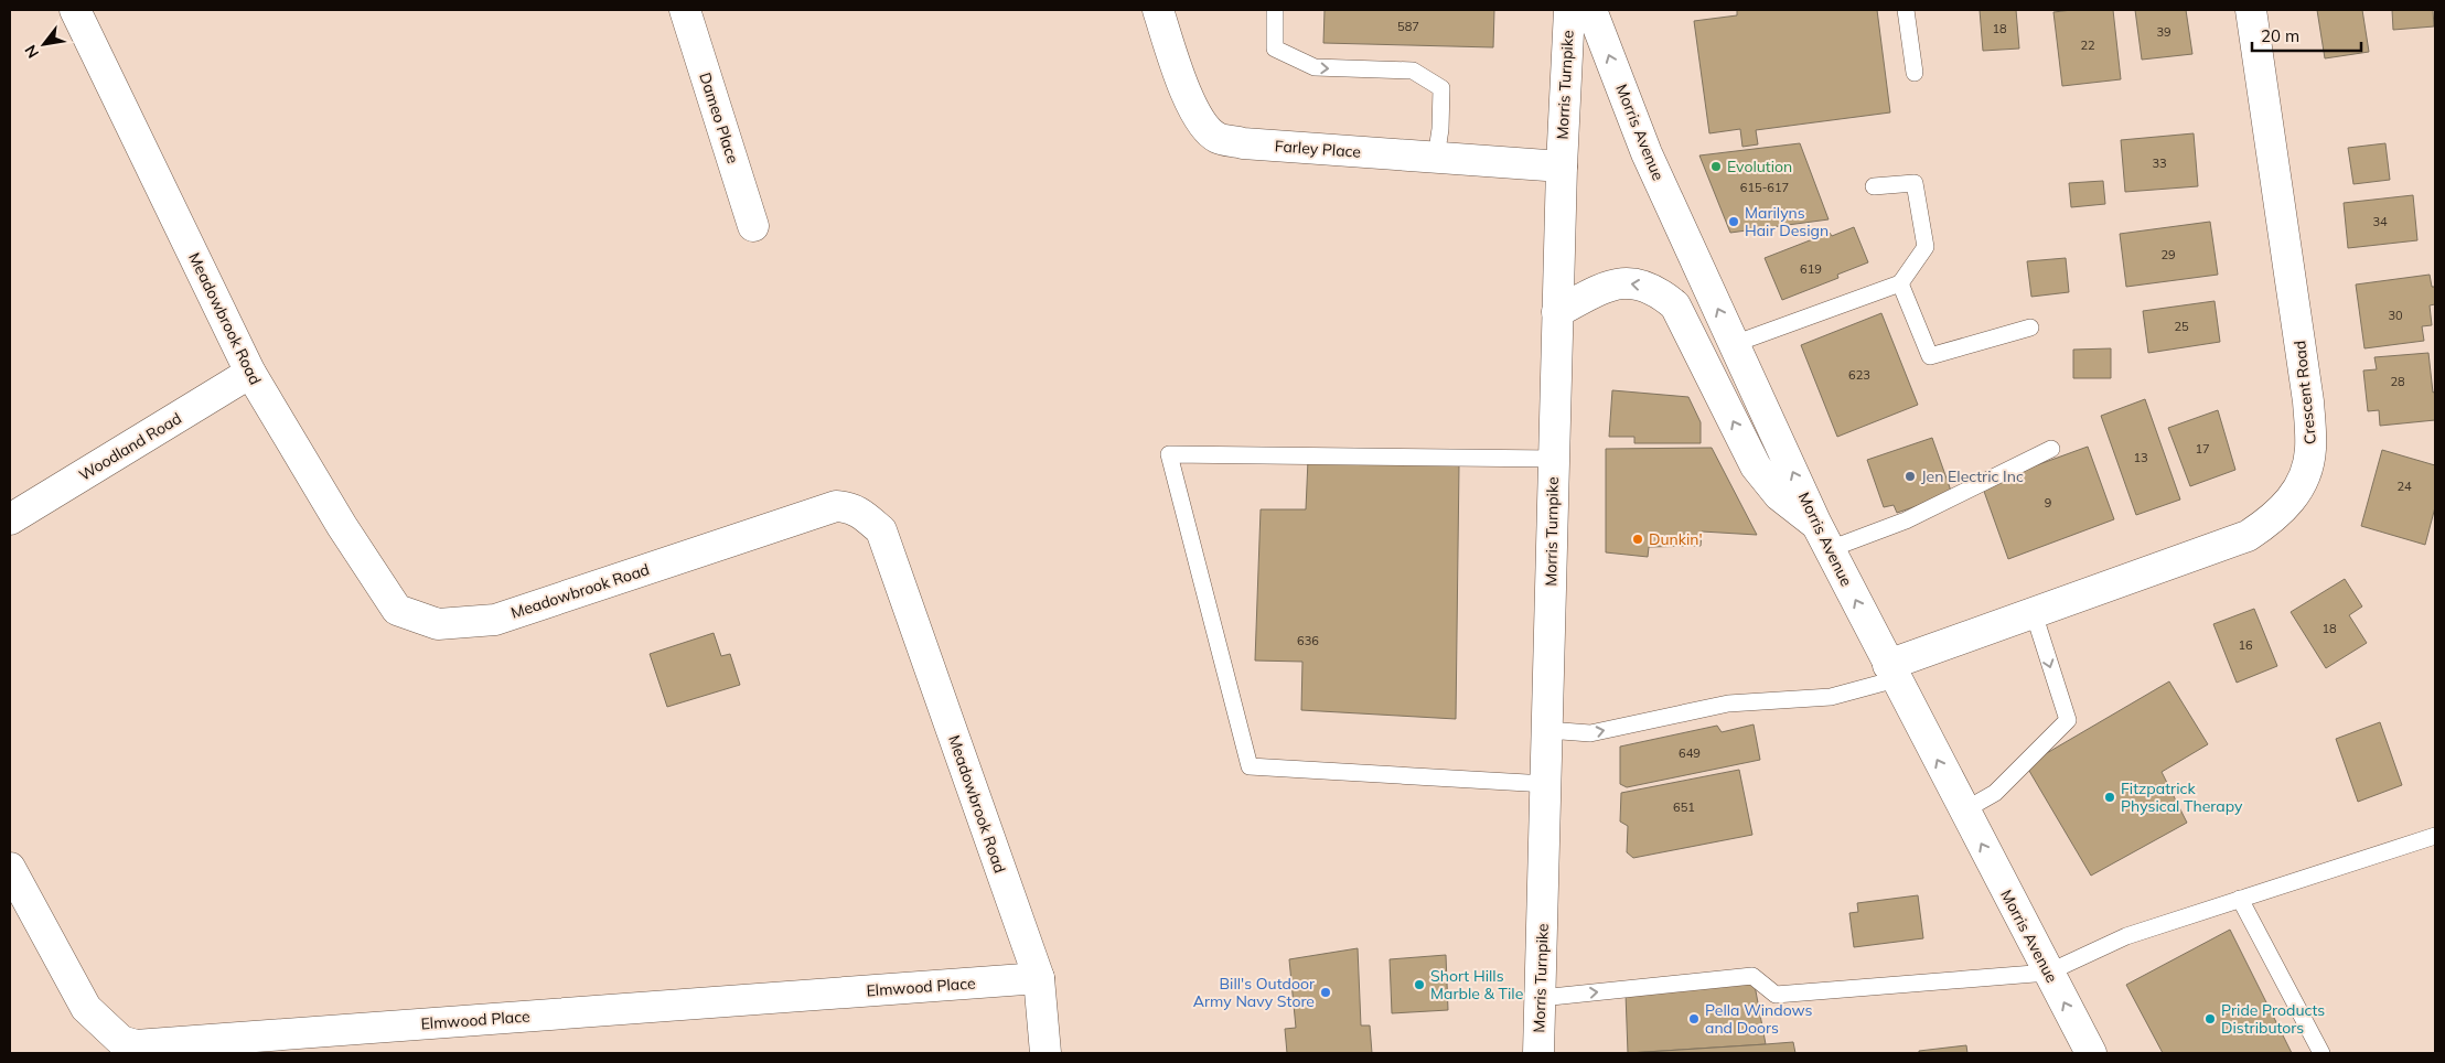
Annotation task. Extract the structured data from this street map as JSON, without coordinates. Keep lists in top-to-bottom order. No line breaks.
{"streets":{"street":["Morris Turnpike","Dameo Place","Morris Avenue","Farley Place","Meadowbrook Road","Crescent Road","Woodland Road","Elmwood Place"]},"crossings":[["Morris Turnpike","Farley Place"],["Morris Avenue","Crescent Road"],["Meadowbrook Road","Woodland Road"],["Meadowbrook Road","Elmwood Place"]],"one_way":["Morris Avenue"],"places":["Evolution","Marilyns Hair Design","Jen Electric Inc","Dunkin'","Fitzpatrick Physical Therapy","Short Hills Marble & Tile","Bill's Outdoor Army Navy Store","Pella Windows and Doors","Pride Products Distributors"],"house_numbers":["587","18","39","22","33","615-617","34","29","619","30","25","623","28","17","13","24","9","18","636","16","649","651"],"scale_bar":"20 m","north":"bottom left"}
